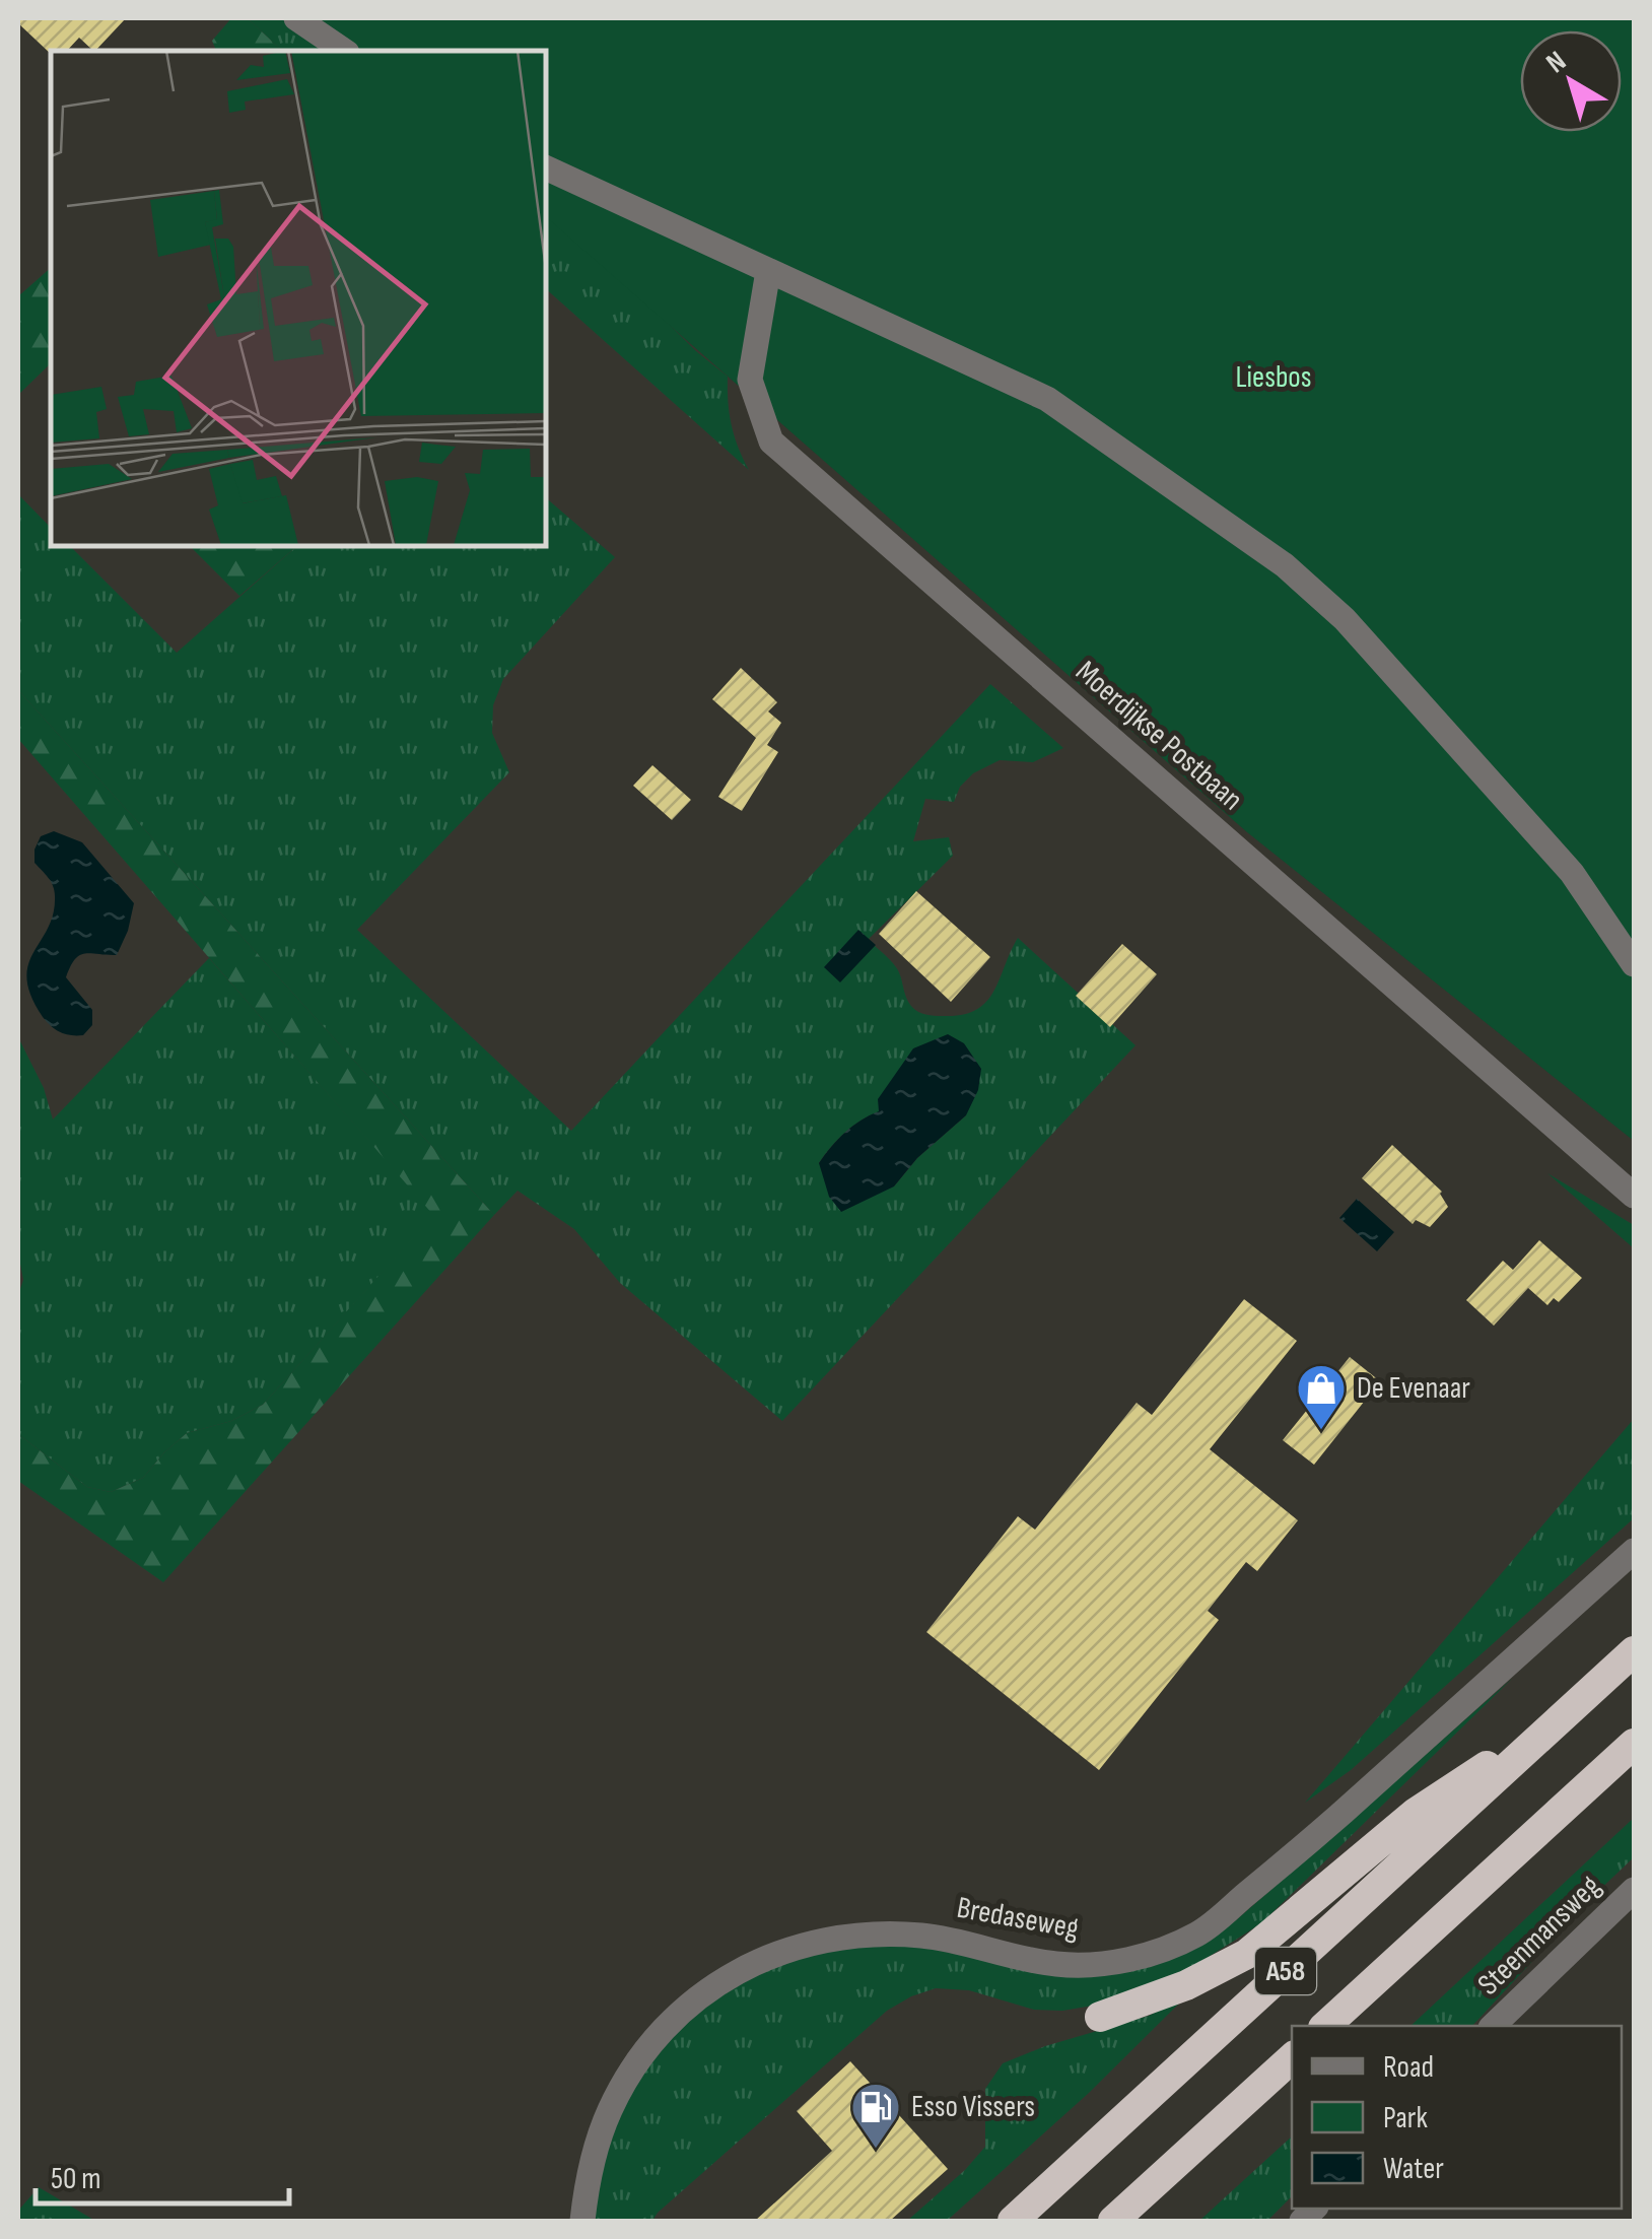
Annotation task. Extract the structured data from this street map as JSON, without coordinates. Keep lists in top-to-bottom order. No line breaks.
{"streets":{"highway":["A58"],"street":["Moerdijkse Postbaan","Bredaseweg","Steenmansweg"]},"parks":["Liesbos"],"places":{"shop":["De Evenaar"],"fuel station":["Esso Vissers"]},"legend":["Road","Park","Water"],"scale_bar":"50 m","north":"top left"}
